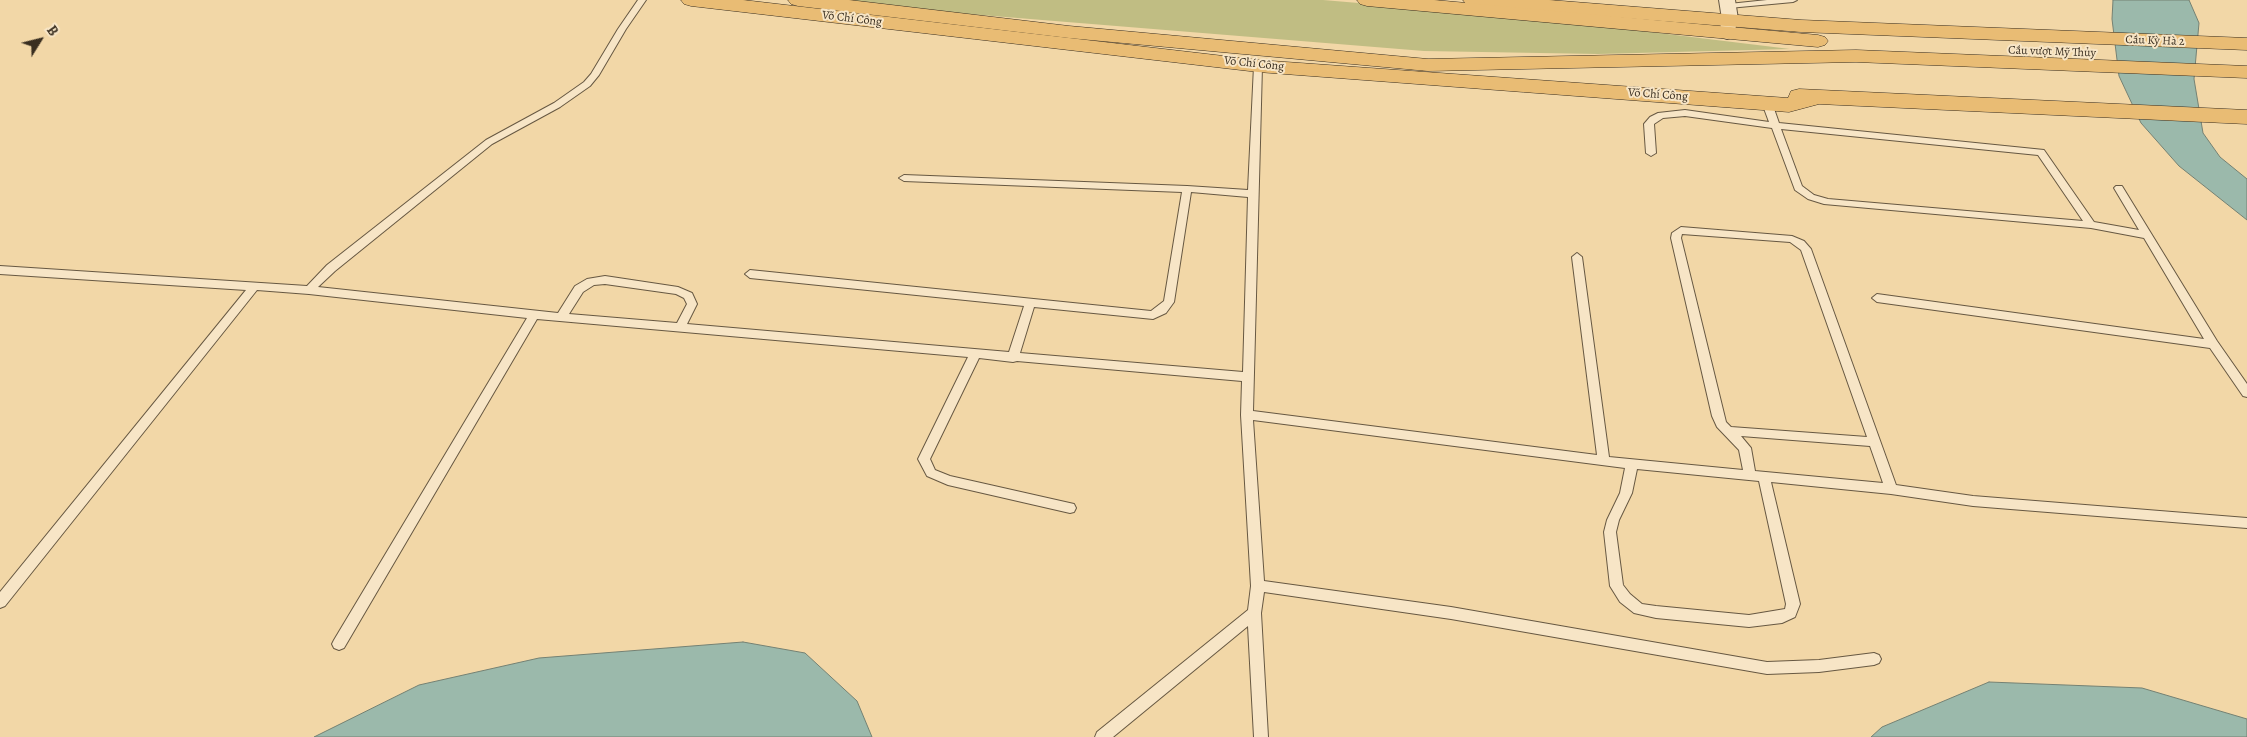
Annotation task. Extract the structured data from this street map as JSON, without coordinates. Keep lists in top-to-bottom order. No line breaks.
{"streets":{"main road":["Võ Chí Công","Cầu Kỳ Hà 2","Cầu vượt Mỹ Thủy"]},"crossings":[["Võ Chí Công","Cầu vượt Mỹ Thủy"]],"north":"top right"}
